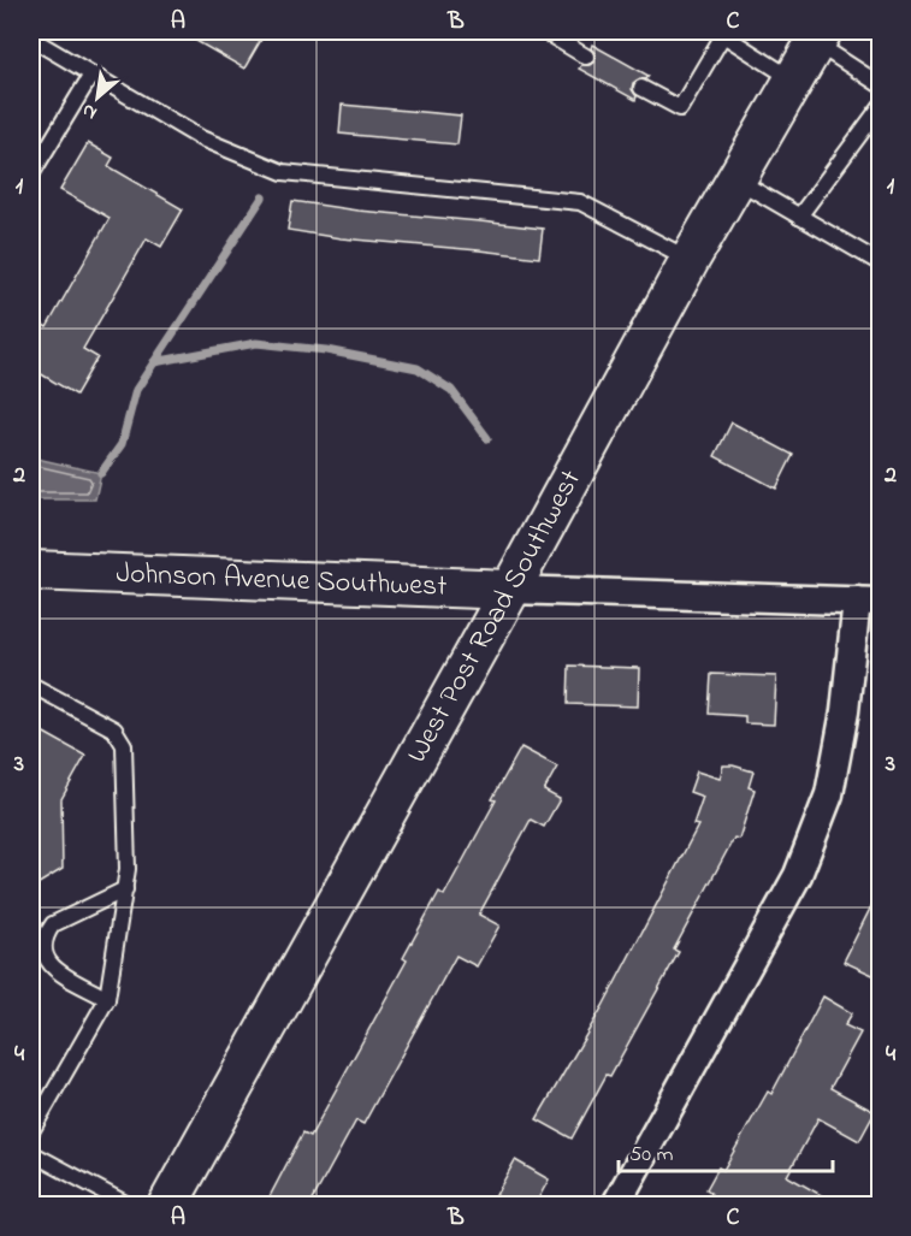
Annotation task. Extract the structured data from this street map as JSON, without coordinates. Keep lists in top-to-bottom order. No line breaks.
{"streets":{"street":["Johnson Avenue Southwest","West Post Road Southwest"]},"crossings":[["Johnson Avenue Southwest","West Post Road Southwest"]],"scale_bar":"50 m","north":"bottom left","grid":{"columns":["A","B","C"],"rows":["1","2","3","4"]}}
